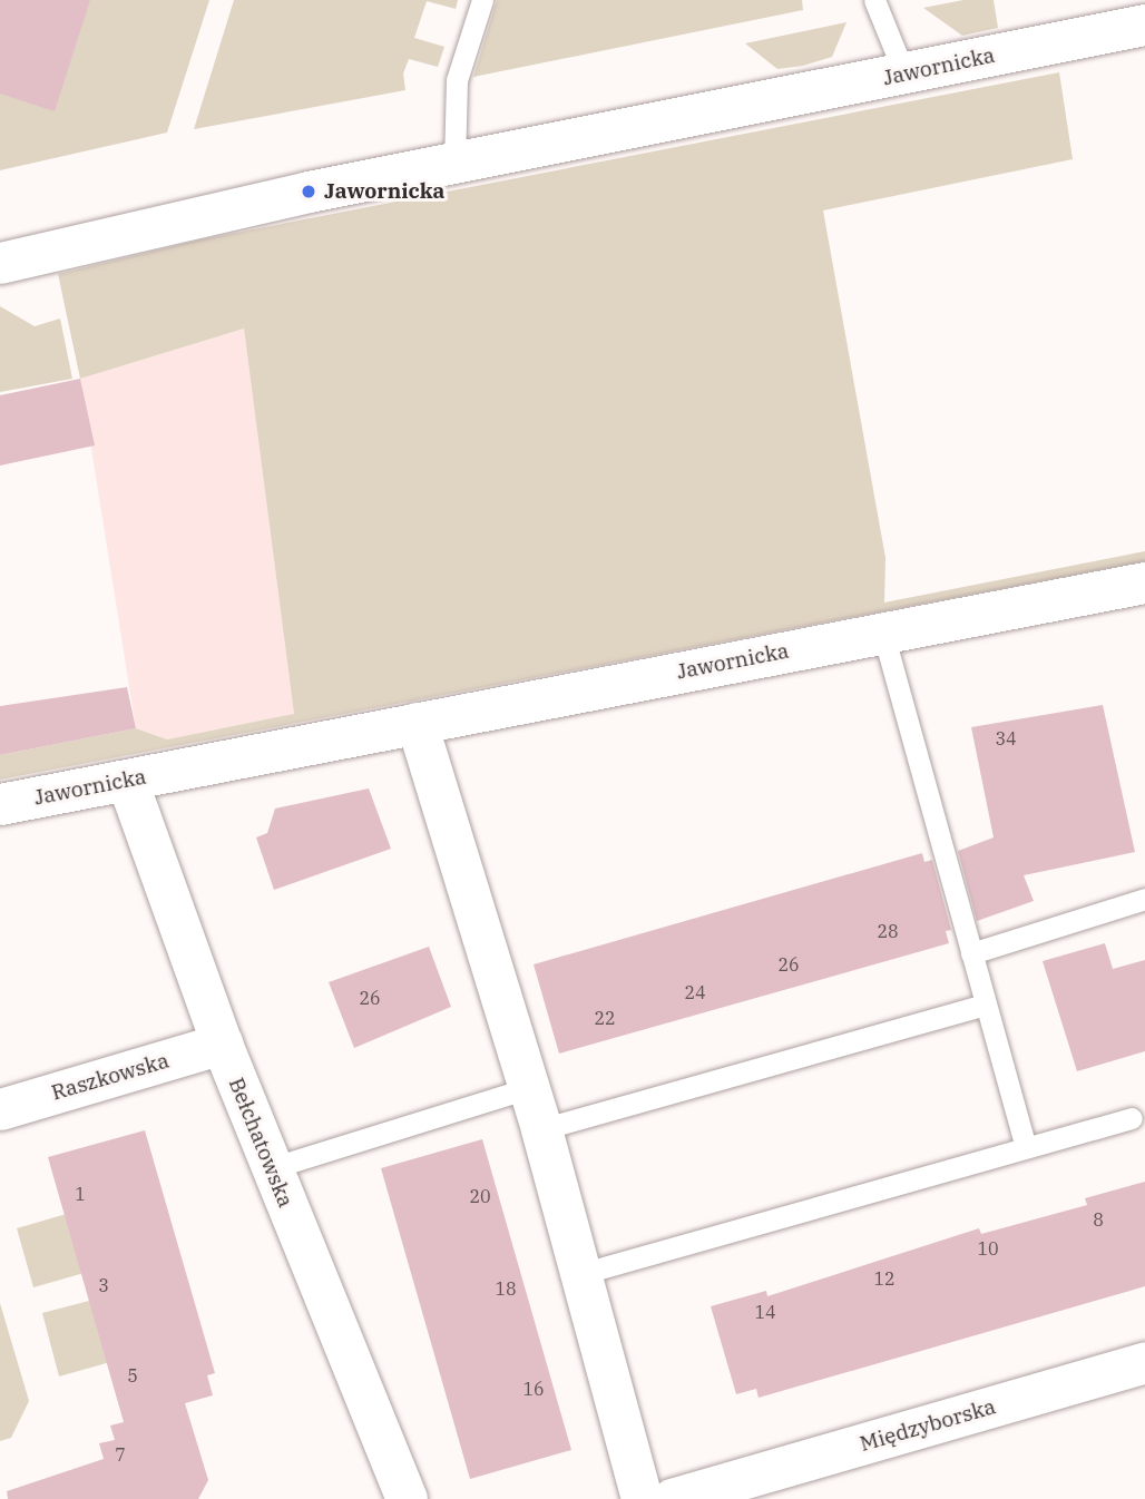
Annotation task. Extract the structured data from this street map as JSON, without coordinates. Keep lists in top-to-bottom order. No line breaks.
{"streets":{"street":["Jawornicka","Raszkowska","Bełchatowska","Międzyborska"]},"crossings":[["Jawornicka","Bełchatowska"],["Raszkowska","Bełchatowska"]],"places":["Jawornicka"],"house_numbers":["34","28","26","24","26","22","1","20","8","10","12","3","18","14","5","16","7"]}
